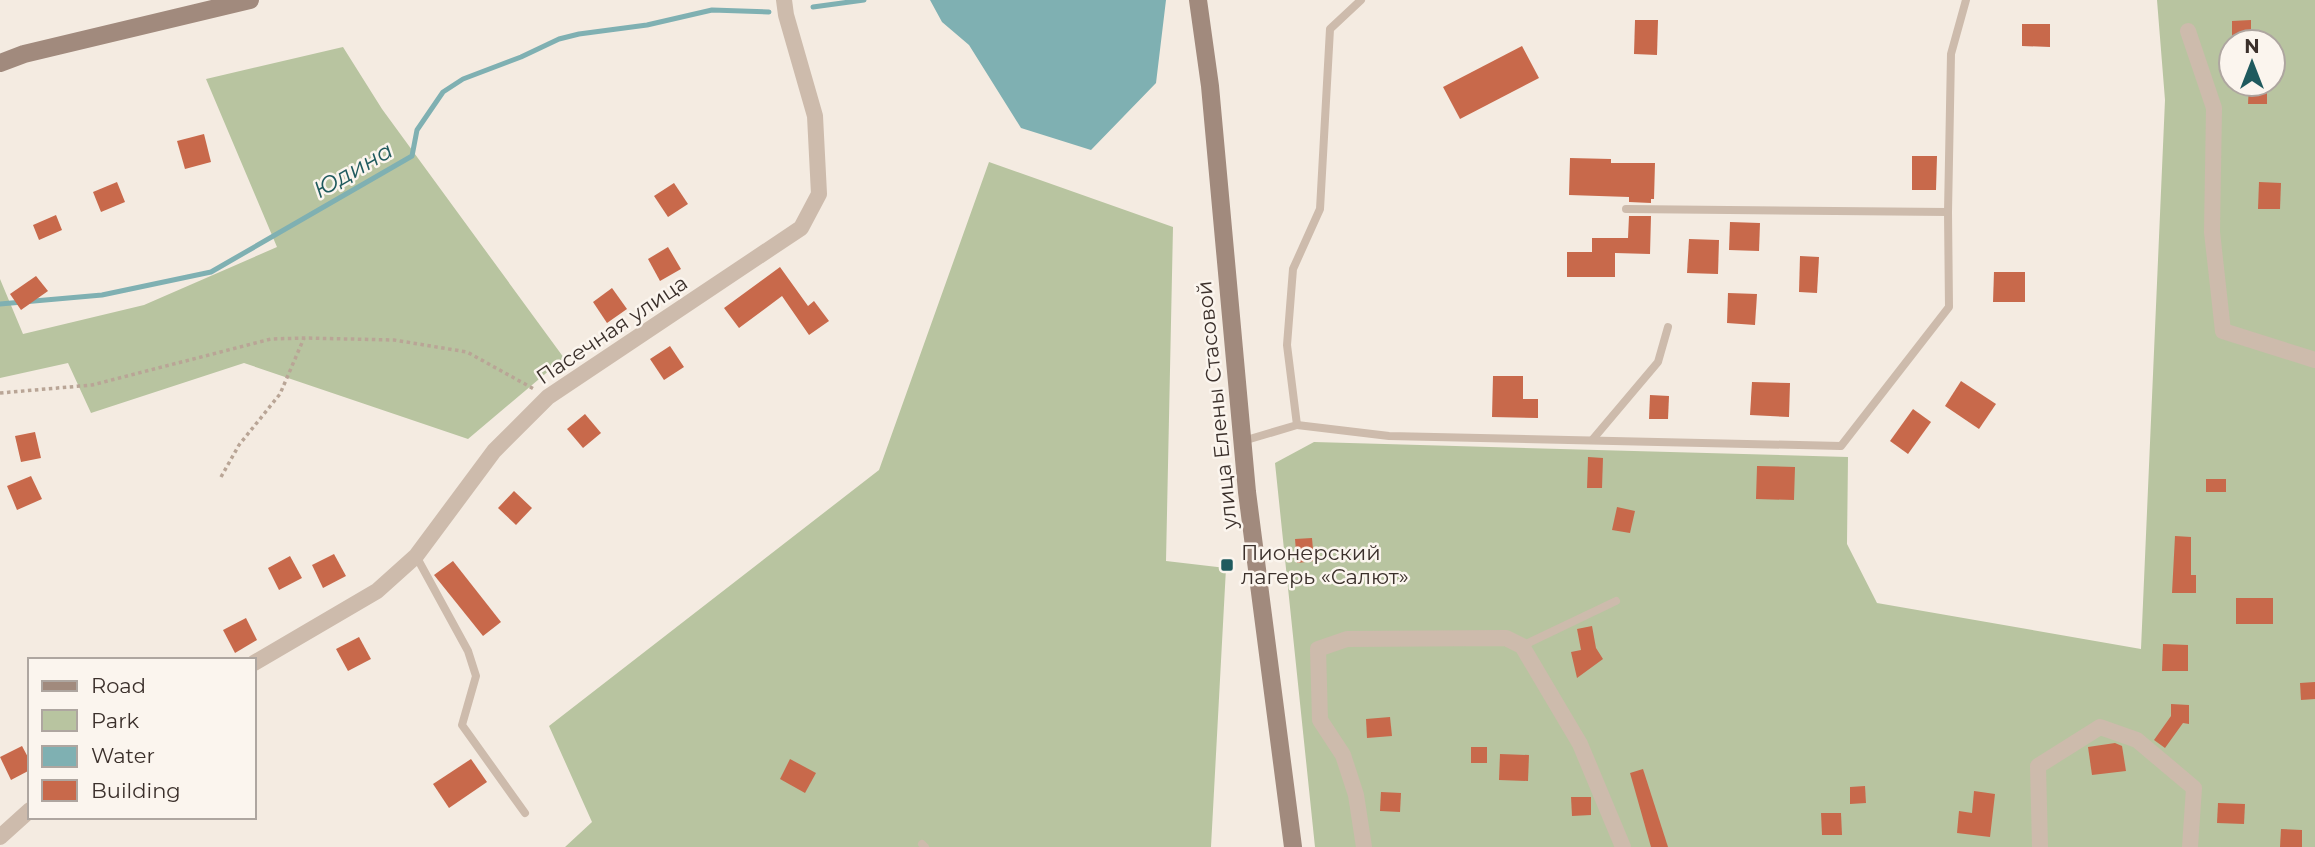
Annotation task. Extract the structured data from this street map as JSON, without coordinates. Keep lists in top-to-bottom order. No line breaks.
{"streets":{"main road":["улица Елены Стасовой"],"street":["Пасечная улица"]},"water":["Юдина"],"places":{"transit":["Пионерский лагерь «Салют»"]},"legend":["Road","Park","Water","Building"],"north":"top"}
